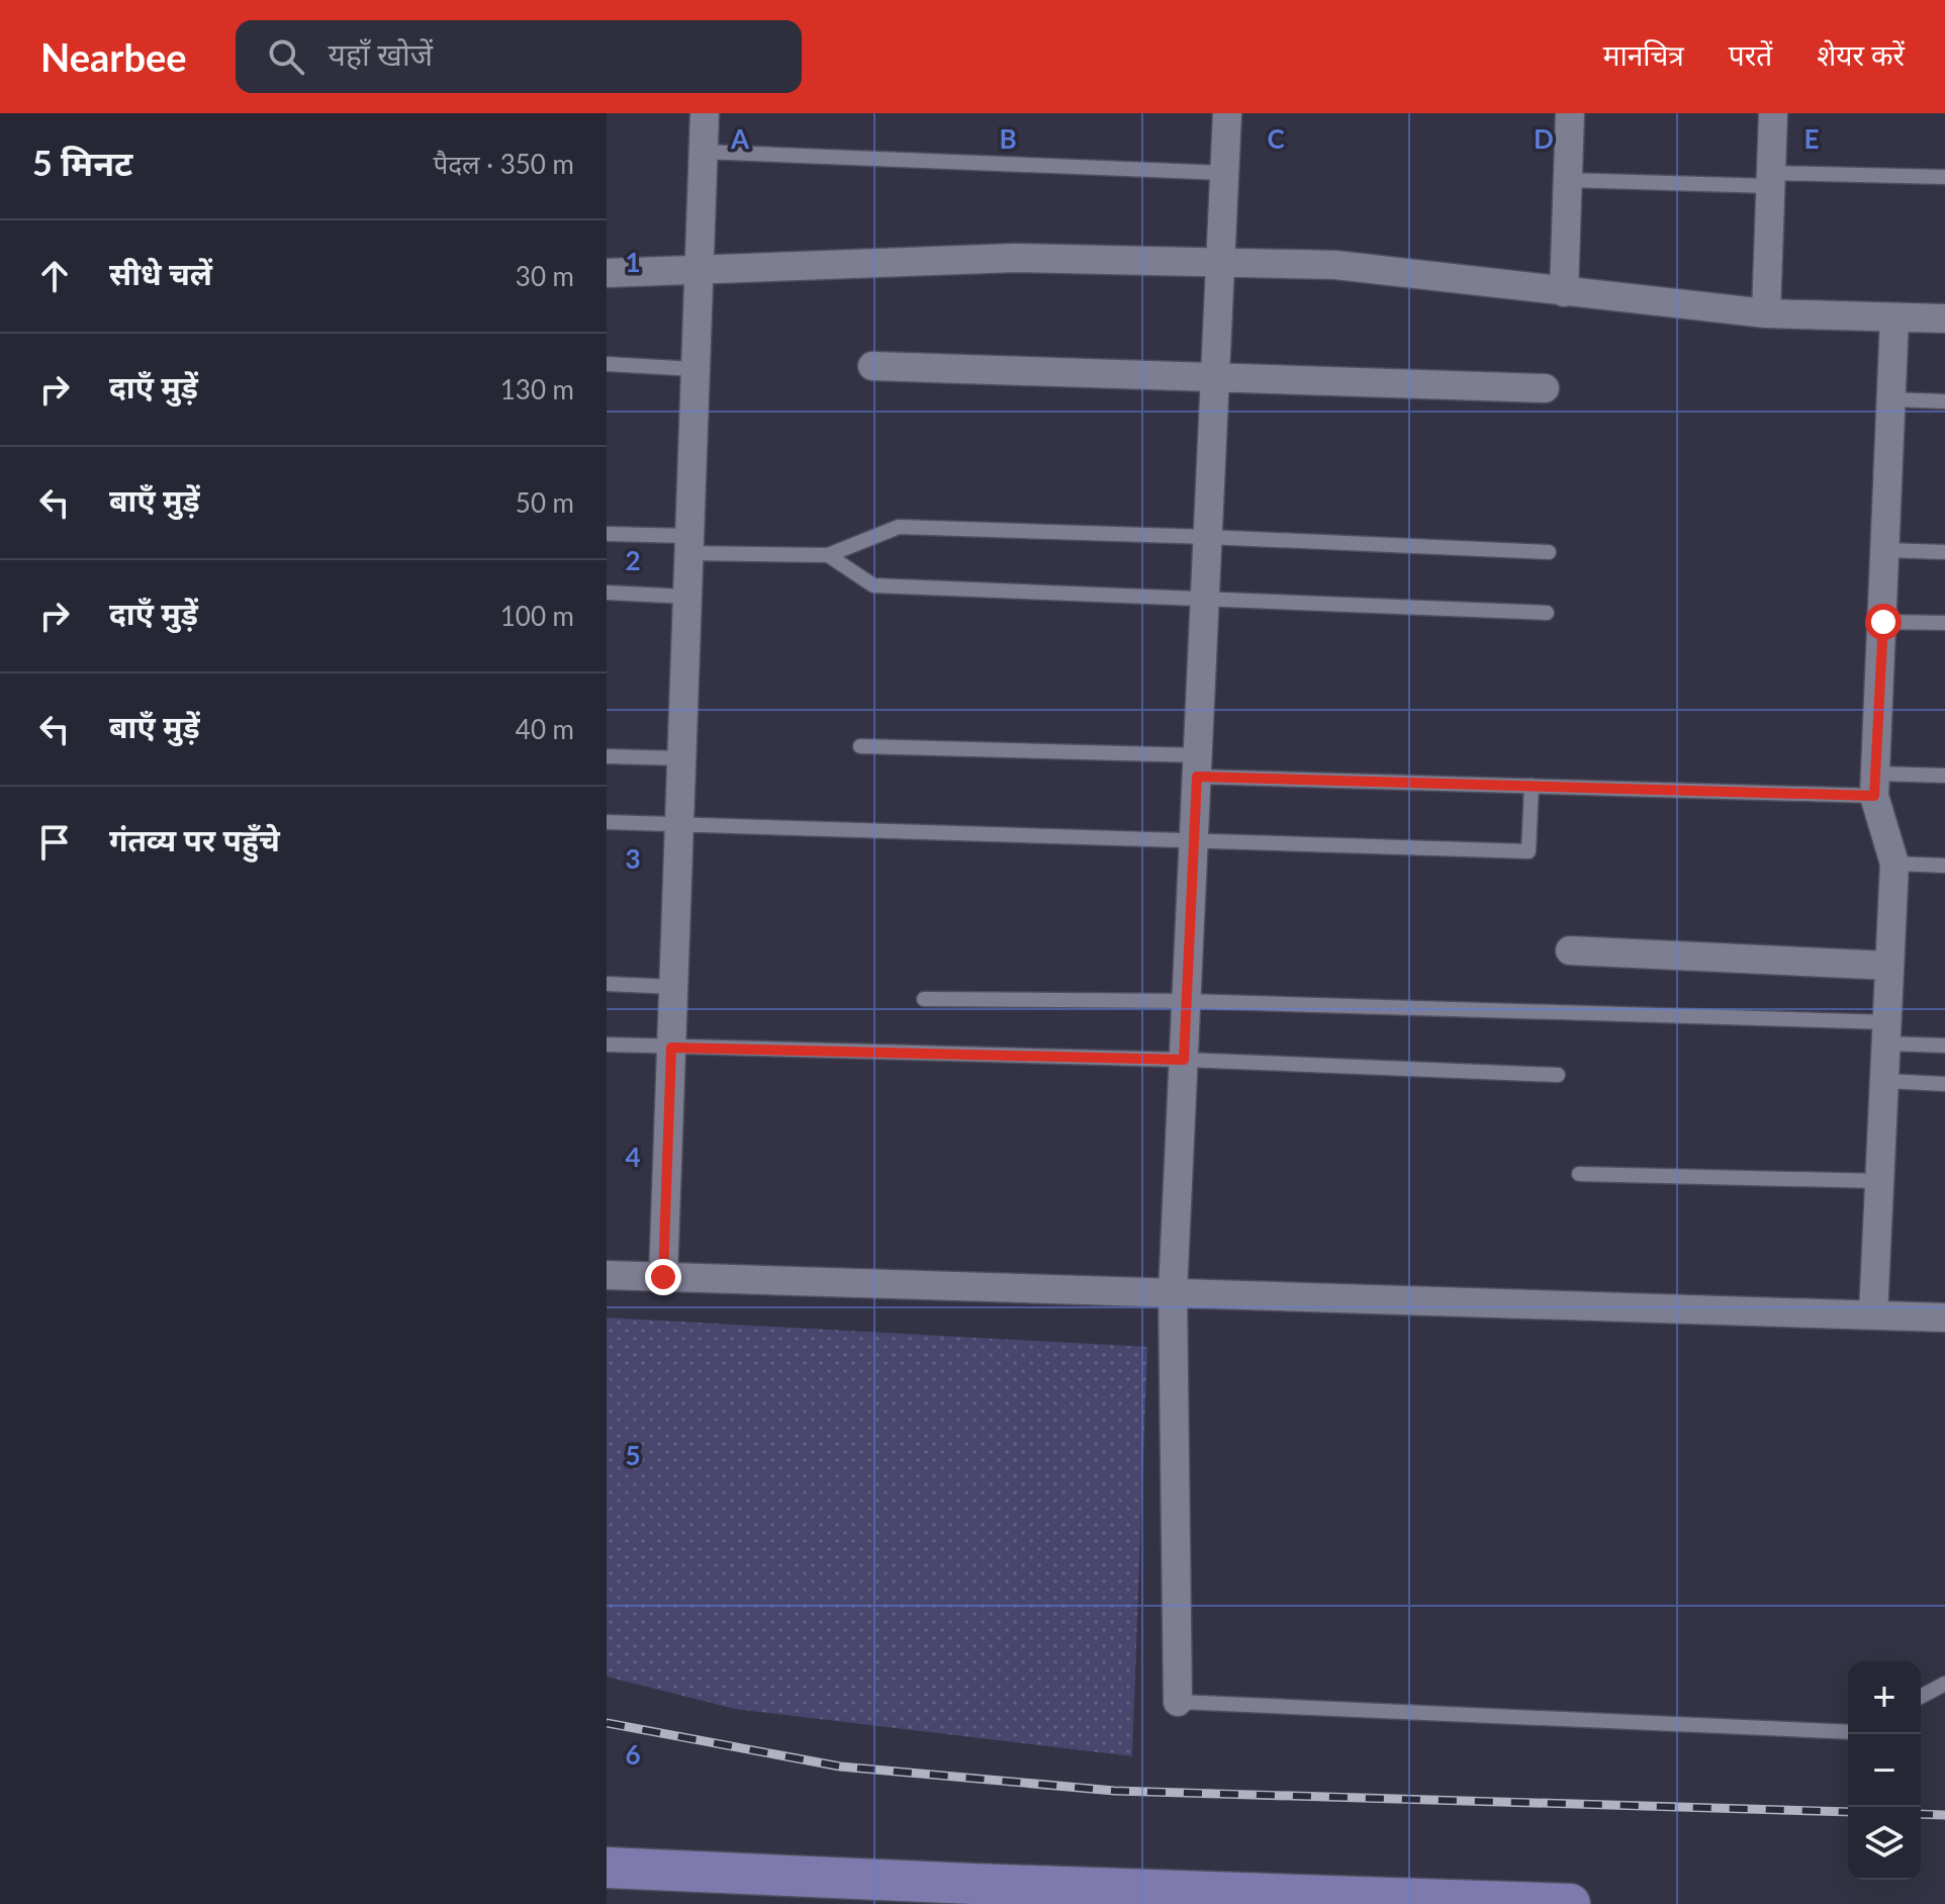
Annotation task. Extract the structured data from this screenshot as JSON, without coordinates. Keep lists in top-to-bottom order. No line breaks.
{"page":{"header":"Nearbee","search":"यहाँ खोजें","nav":["मानचित्र","परतें","शेयर करें"],"heading":["5 मिनट","पैदल · 350 m"],"list":[["सीधे चलें","30 m"],["दाएँ मुड़ें","130 m"],["बाएँ मुड़ें","50 m"],["दाएँ मुड़ें","100 m"],["बाएँ मुड़ें","40 m"],"गंतव्य पर पहुँचे"],"map_buttons":["+","−"]},"grid":{"columns":["A","B","C","D","E"],"rows":["1","2","3","4","5","6"]}}
